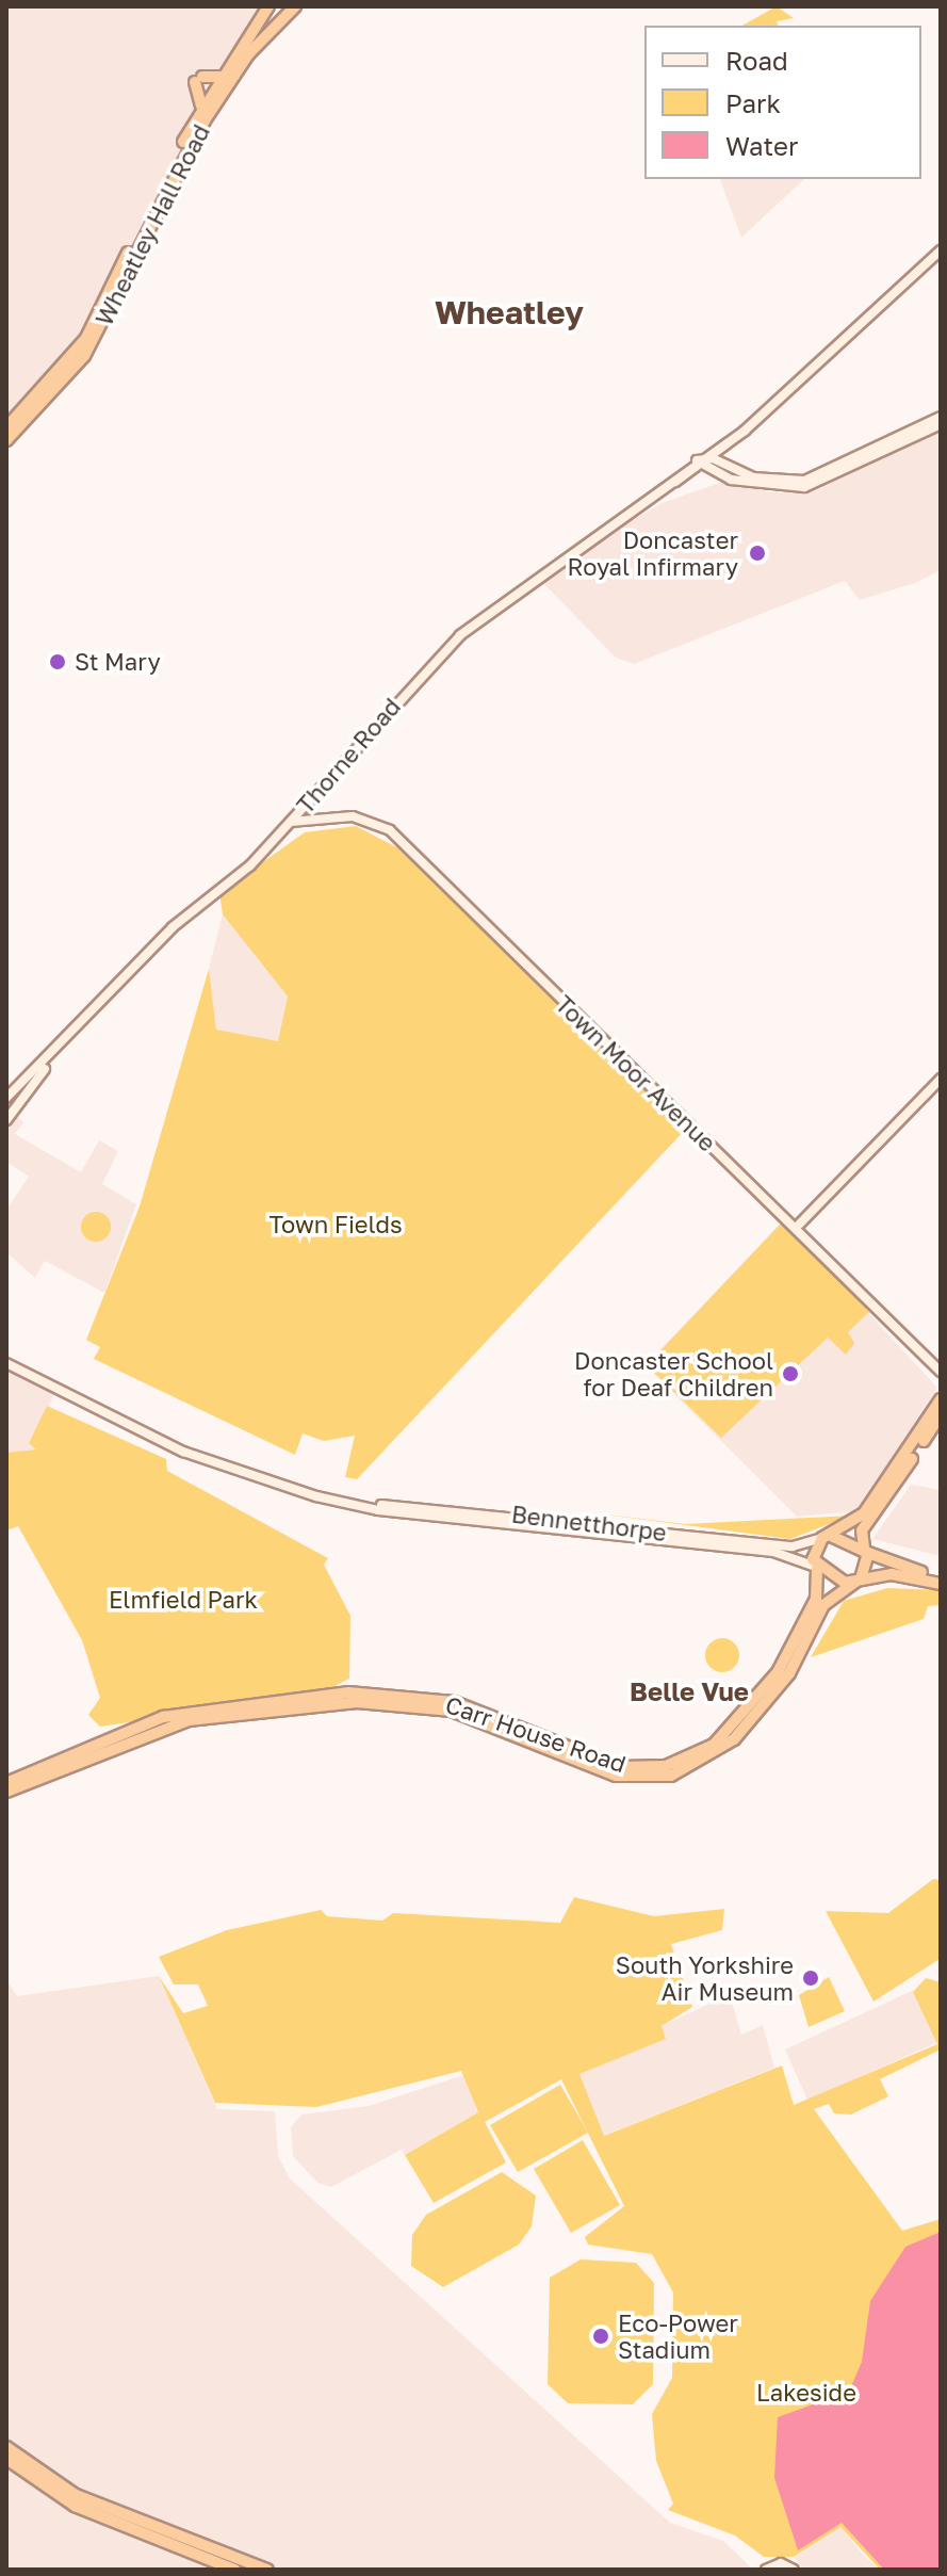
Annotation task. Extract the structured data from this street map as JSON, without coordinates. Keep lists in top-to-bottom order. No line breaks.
{"streets":{"highway":["Wheatley Hall Road","Carr House Road"],"street":["Thorne Road","Town Moor Avenue","Bennetthorpe"]},"crossings":[["Thorne Road","Town Moor Avenue"],["Bennetthorpe","Carr House Road"]],"districts":["Wheatley","Belle Vue"],"parks":["Town Fields","Elmfield Park","Lakeside"],"places":["Doncaster Royal Infirmary","St Mary","Doncaster School for Deaf Children","South Yorkshire Air Museum","Eco-Power Stadium"],"legend":["Road","Park","Water"]}
